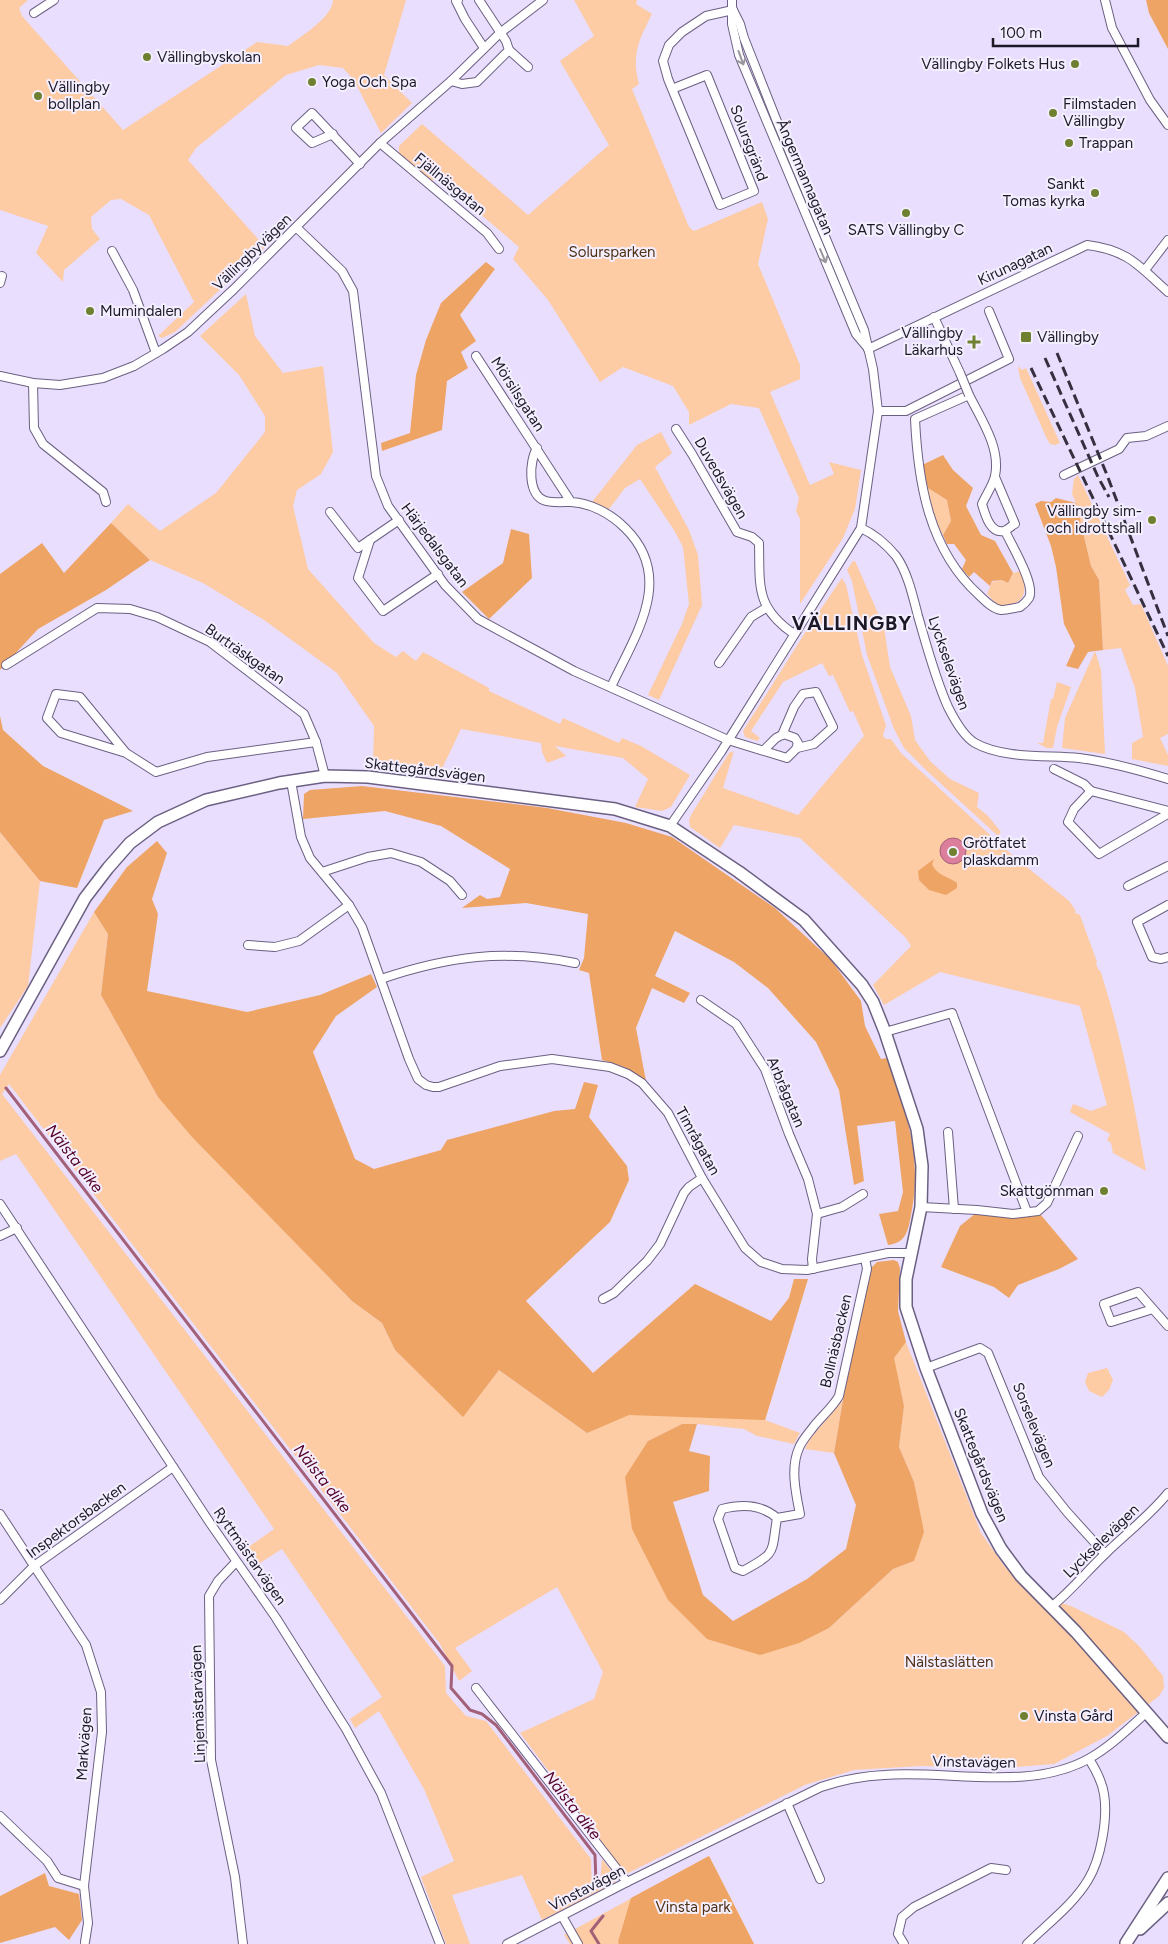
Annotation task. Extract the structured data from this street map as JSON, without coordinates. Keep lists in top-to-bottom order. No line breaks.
{"streets":{"street":["Solursgränd","Ångermannagatan","Fjällnäsgatan","Vällingbyvägen","Kirunagatan","Mörsilsgatan","Duvedsvägen","Härjedalsgatan","Burträskgatan","Lyckselevägen","Skattegårdsvägen","Arbrågatan","Timrågatan","Bollnäsbacken","Sorselevägen","Inspektorsbacken","Ryttmästarvägen","Linjemästarvägen","Markvägen","Vinstavägen"]},"crossings":[["Solursgränd","Ångermannagatan"],["Ångermannagatan","Kirunagatan"],["Ångermannagatan","Duvedsvägen"],["Ångermannagatan","Härjedalsgatan"],["Ångermannagatan","Lyckselevägen"],["Ångermannagatan","Skattegårdsvägen"],["Fjällnäsgatan","Vällingbyvägen"],["Vällingbyvägen","Härjedalsgatan"],["Mörsilsgatan","Härjedalsgatan"],["Burträskgatan","Skattegårdsvägen"],["Lyckselevägen","Skattegårdsvägen"],["Lyckselevägen","Sorselevägen"],["Skattegårdsvägen","Timrågatan"],["Skattegårdsvägen","Sorselevägen"],["Skattegårdsvägen","Vinstavägen"],["Arbrågatan","Timrågatan"],["Timrågatan","Bollnäsbacken"],["Inspektorsbacken","Ryttmästarvägen"],["Inspektorsbacken","Markvägen"],["Ryttmästarvägen","Linjemästarvägen"]],"districts":["VÄLLINGBY"],"water":["Nälsta dike"],"parks":["Solursparken","Nälstaslätten","Vinsta park"],"places":{"other":["Vällingbyskolan","Vällingby Folkets Hus","Yoga Och Spa","Vällingby bollplan","Filmstaden Vällingby","Trappan","Sankt Tomas kyrka","SATS Vällingby C","Mumindalen","Vällingby sim- och idrottshall","Grötfatet plaskdamm","Skattgömman","Vinsta Gård"],"transit":["Vällingby"],"health":["Vällingby Läkarhus"]},"scale_bar":"100 m"}
